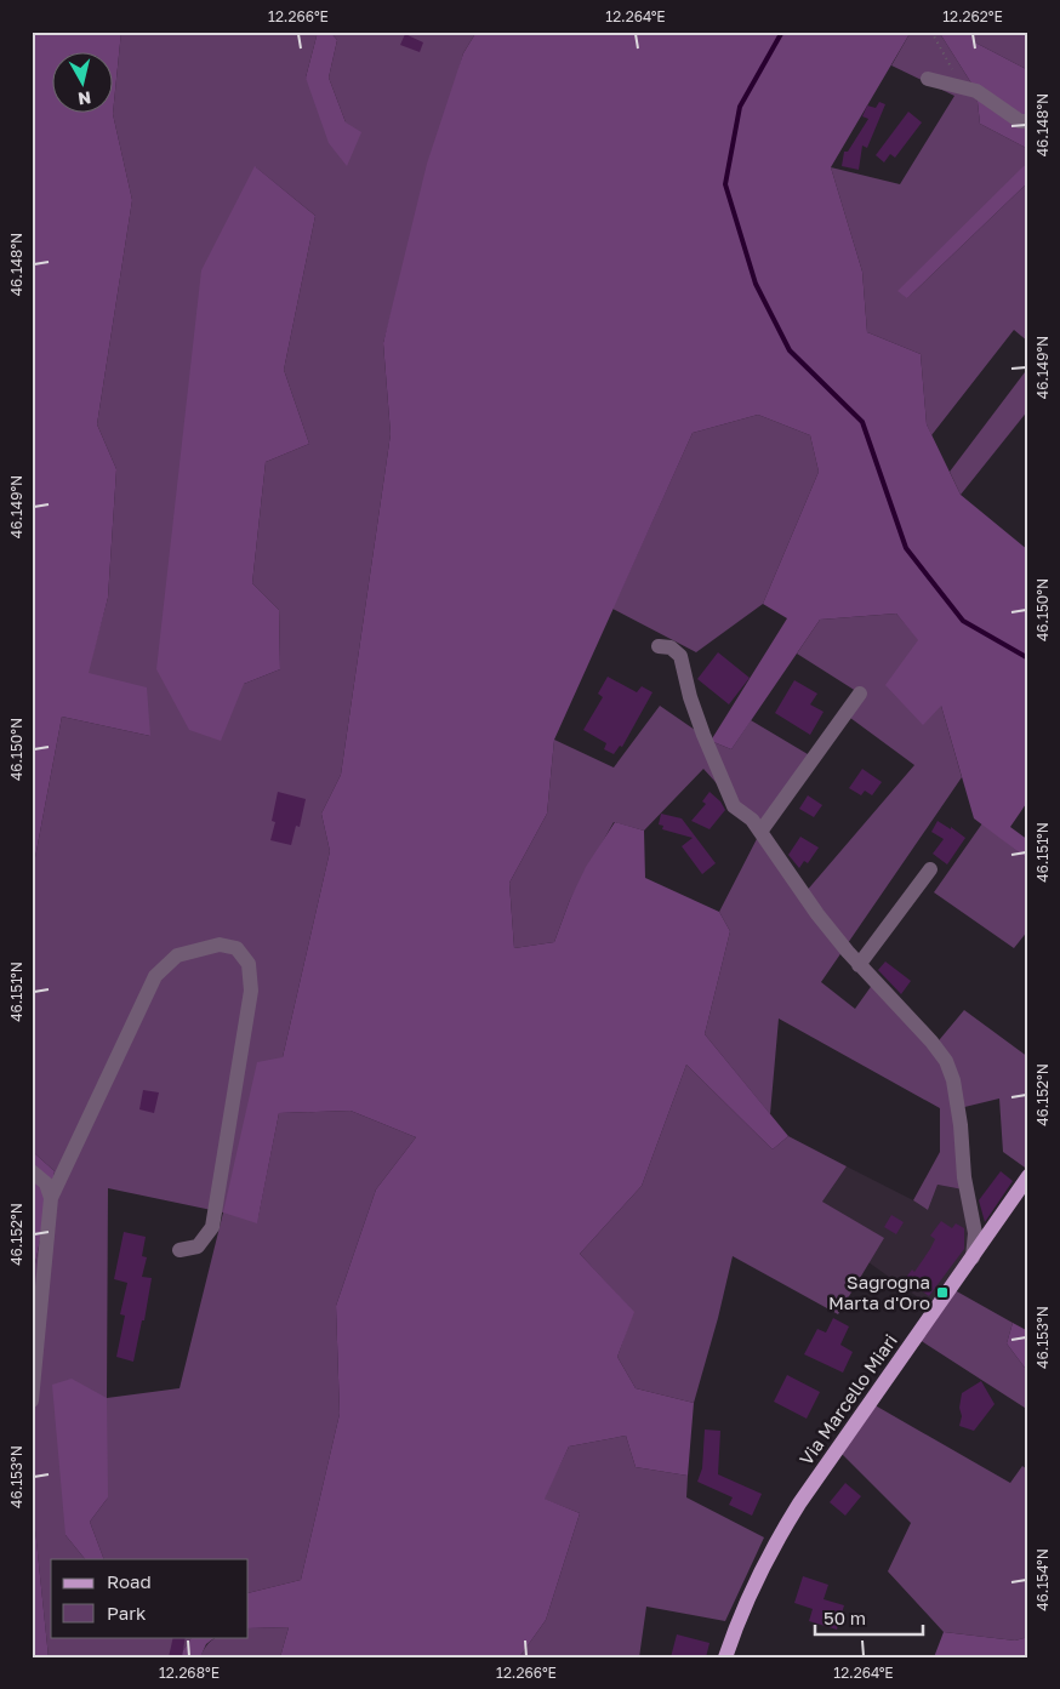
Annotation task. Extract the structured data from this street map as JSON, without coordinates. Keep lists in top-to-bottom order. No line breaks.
{"streets":{"main road":["Via Marcello Miari"]},"places":{"transit":["Sagrogna Marta d'Oro"]},"legend":["Road","Park"],"scale_bar":"50 m","north":"bottom","coordinates":["12.266°E","12.264°E","12.262°E","46.148°N","46.149°N","46.150°N","46.151°N","46.152°N","46.153°N","46.154°N","12.268°E"]}
